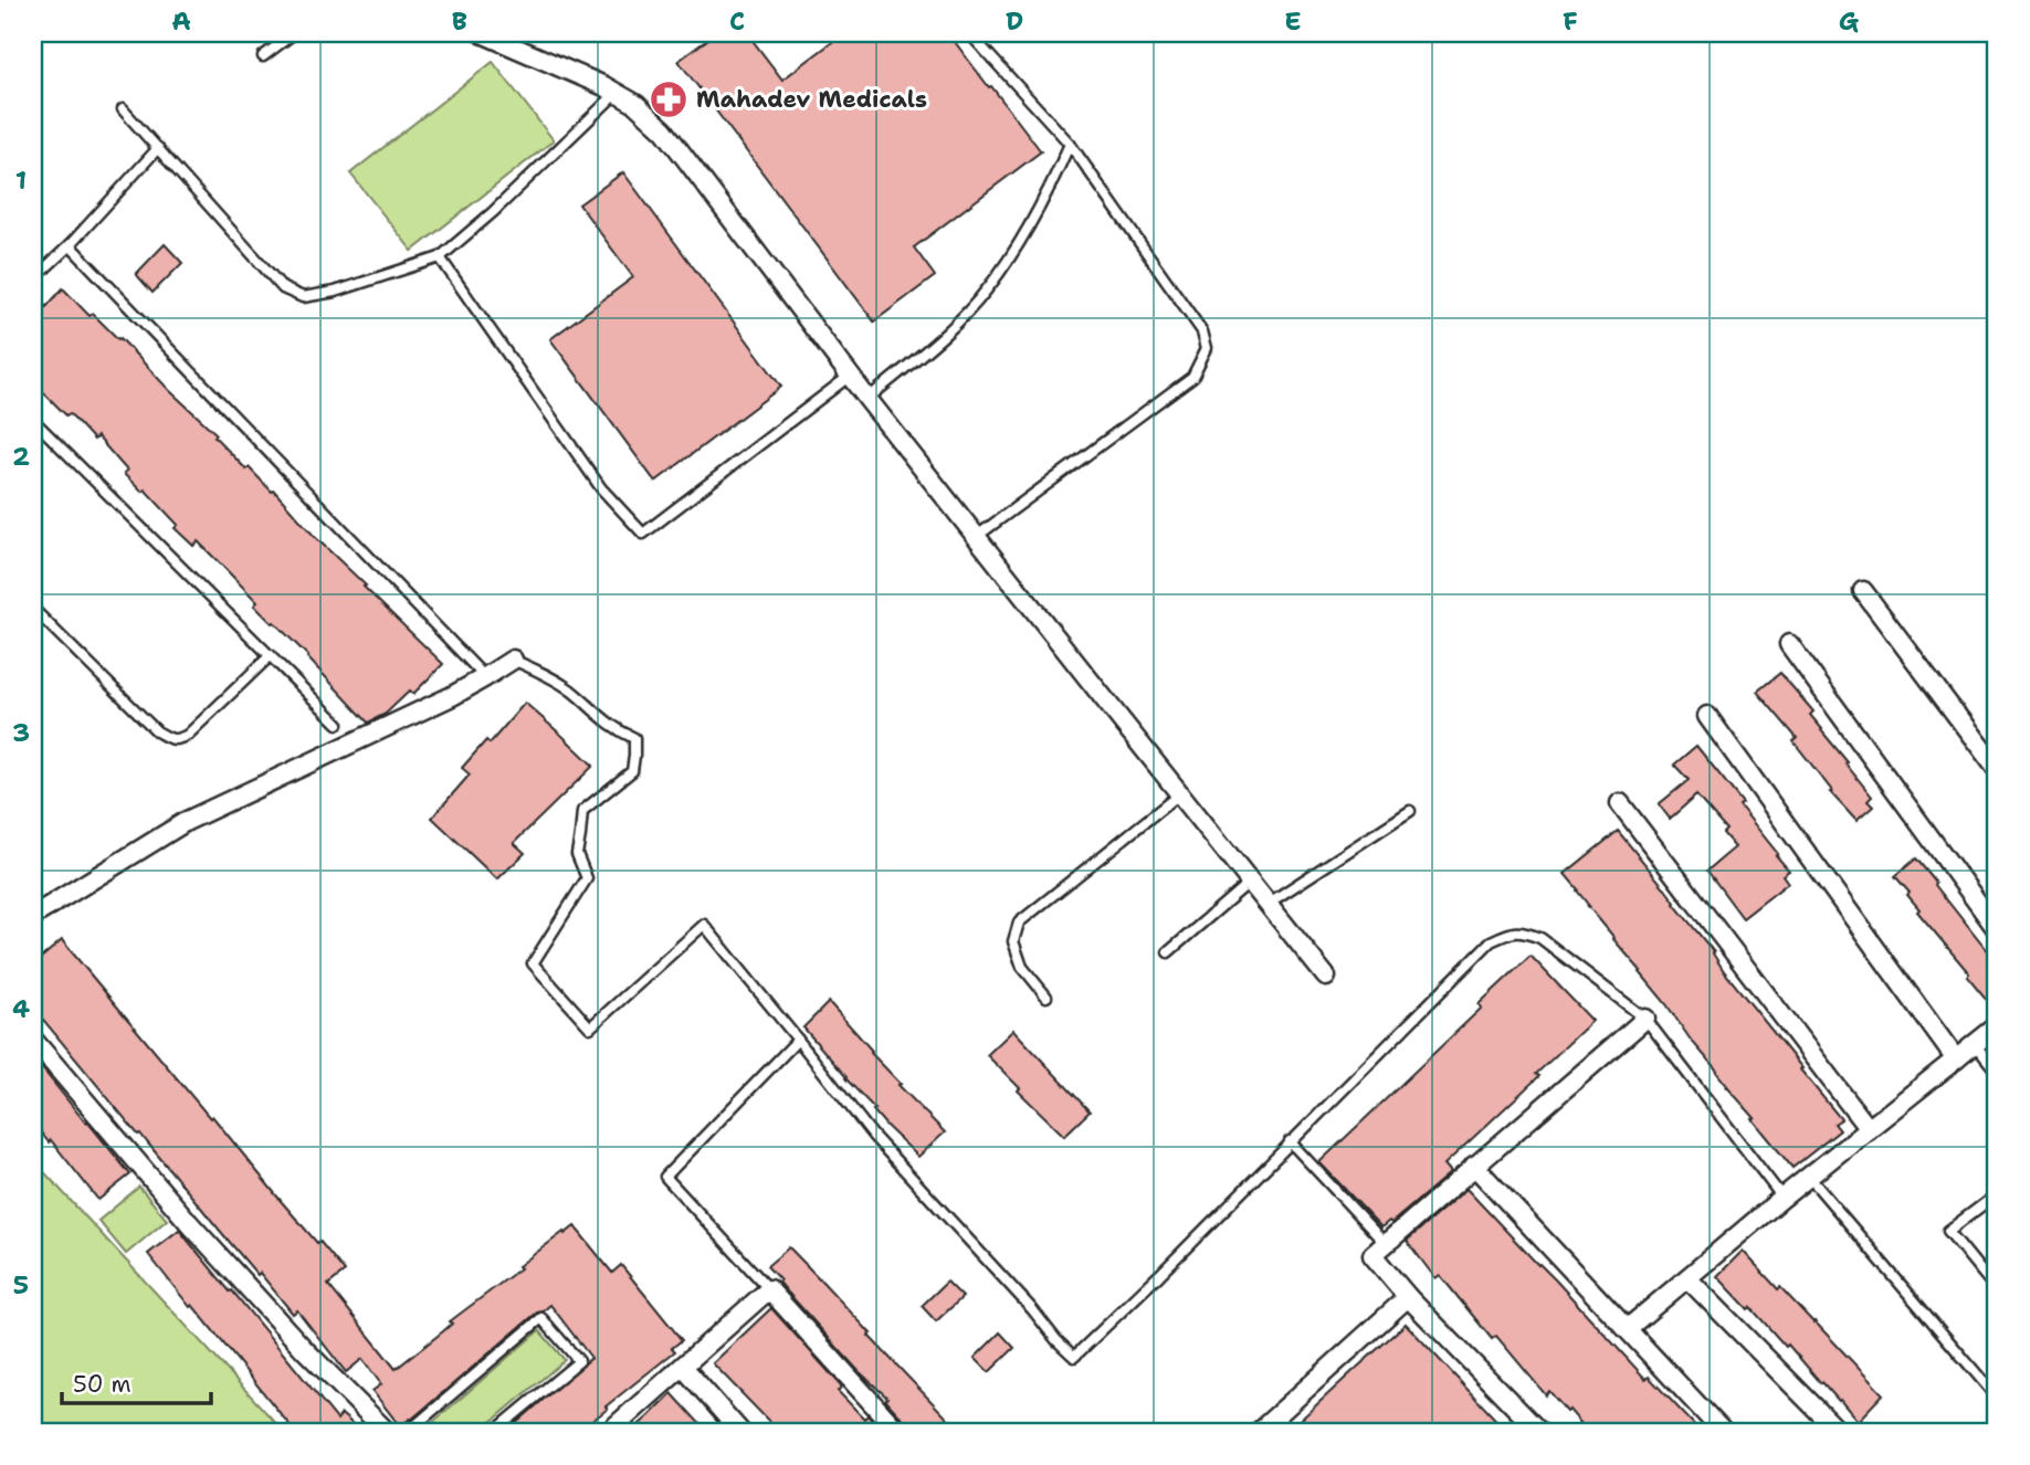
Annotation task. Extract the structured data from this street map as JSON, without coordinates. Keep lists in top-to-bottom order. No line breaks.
{"places":{"pharmacy":["Mahadev Medicals"]},"scale_bar":"50 m","grid":{"columns":["A","B","C","D","E","F","G"],"rows":["1","2","3","4","5"]}}
